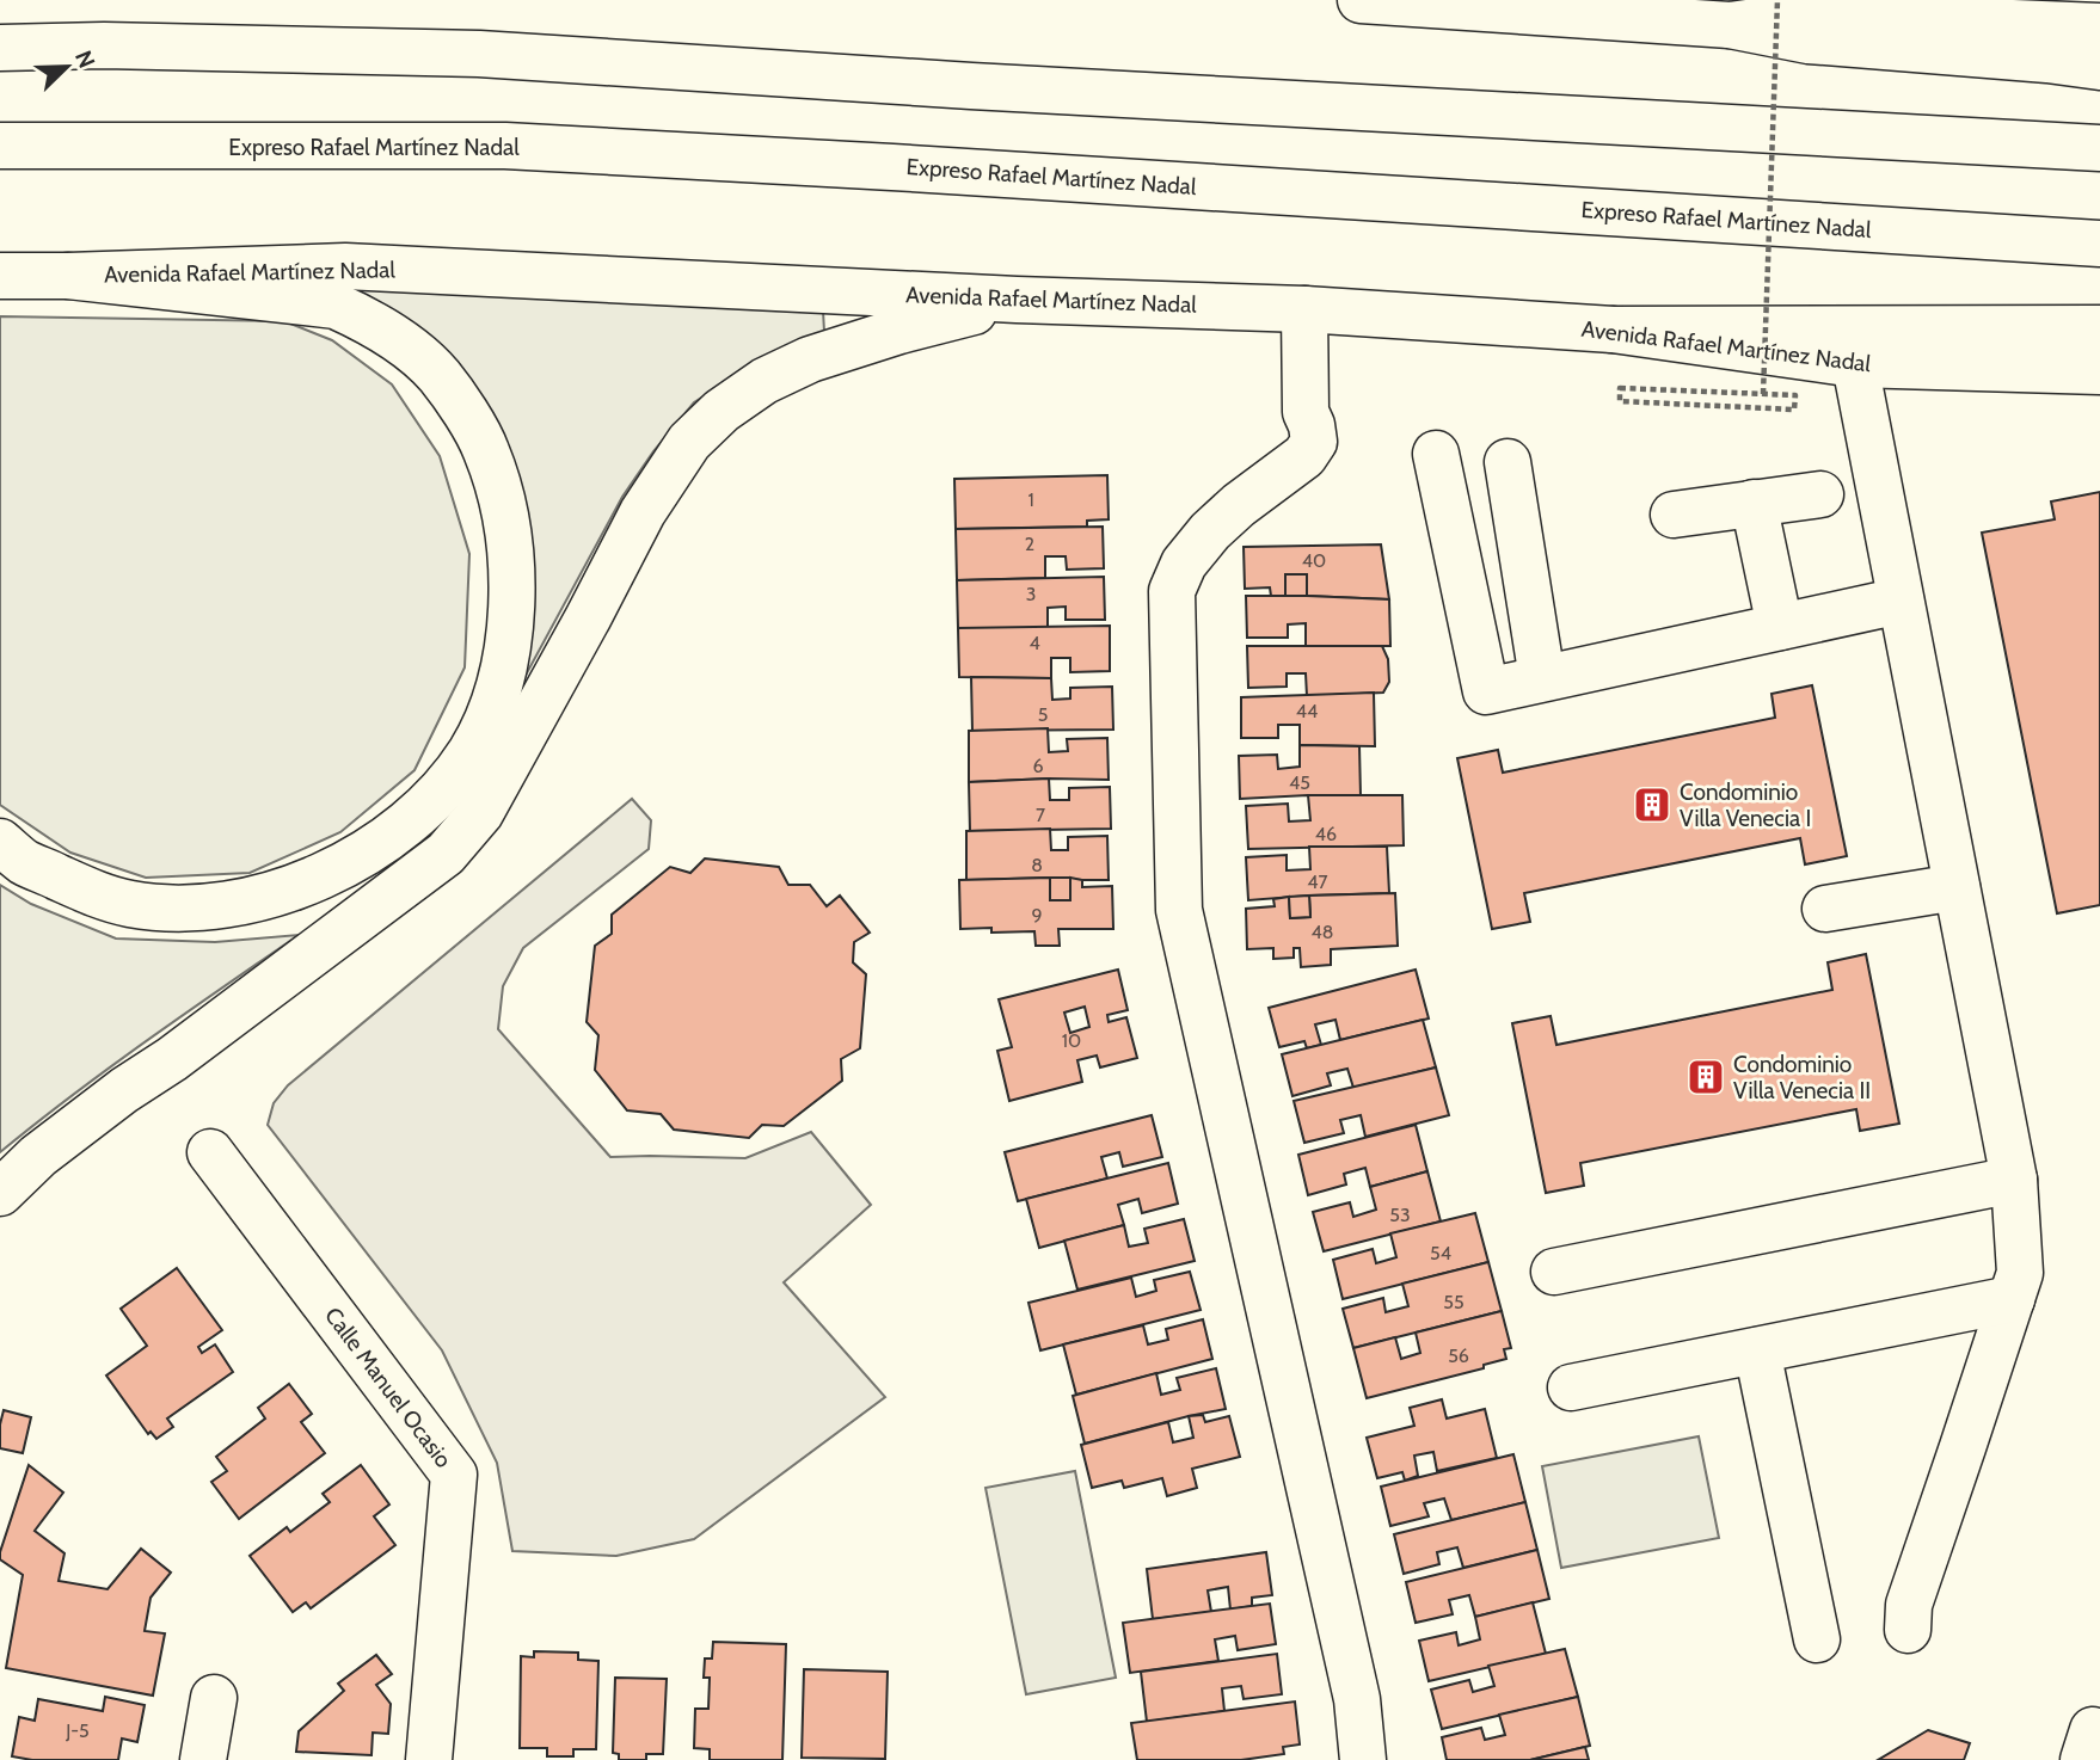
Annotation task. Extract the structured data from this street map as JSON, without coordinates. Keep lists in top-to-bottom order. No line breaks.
{"streets":{"main road":["Expreso Rafael Martínez Nadal","Avenida Rafael Martínez Nadal","Calle Manuel Ocasio"]},"places":{"building":["Condominio Villa Venecia I","Condominio Villa Venecia II"]},"house_numbers":["1","2","40","3","4","44","5","6","45","7","46","8","47","9","48","10","53","54","55","56","J-5"],"north":"top right"}
